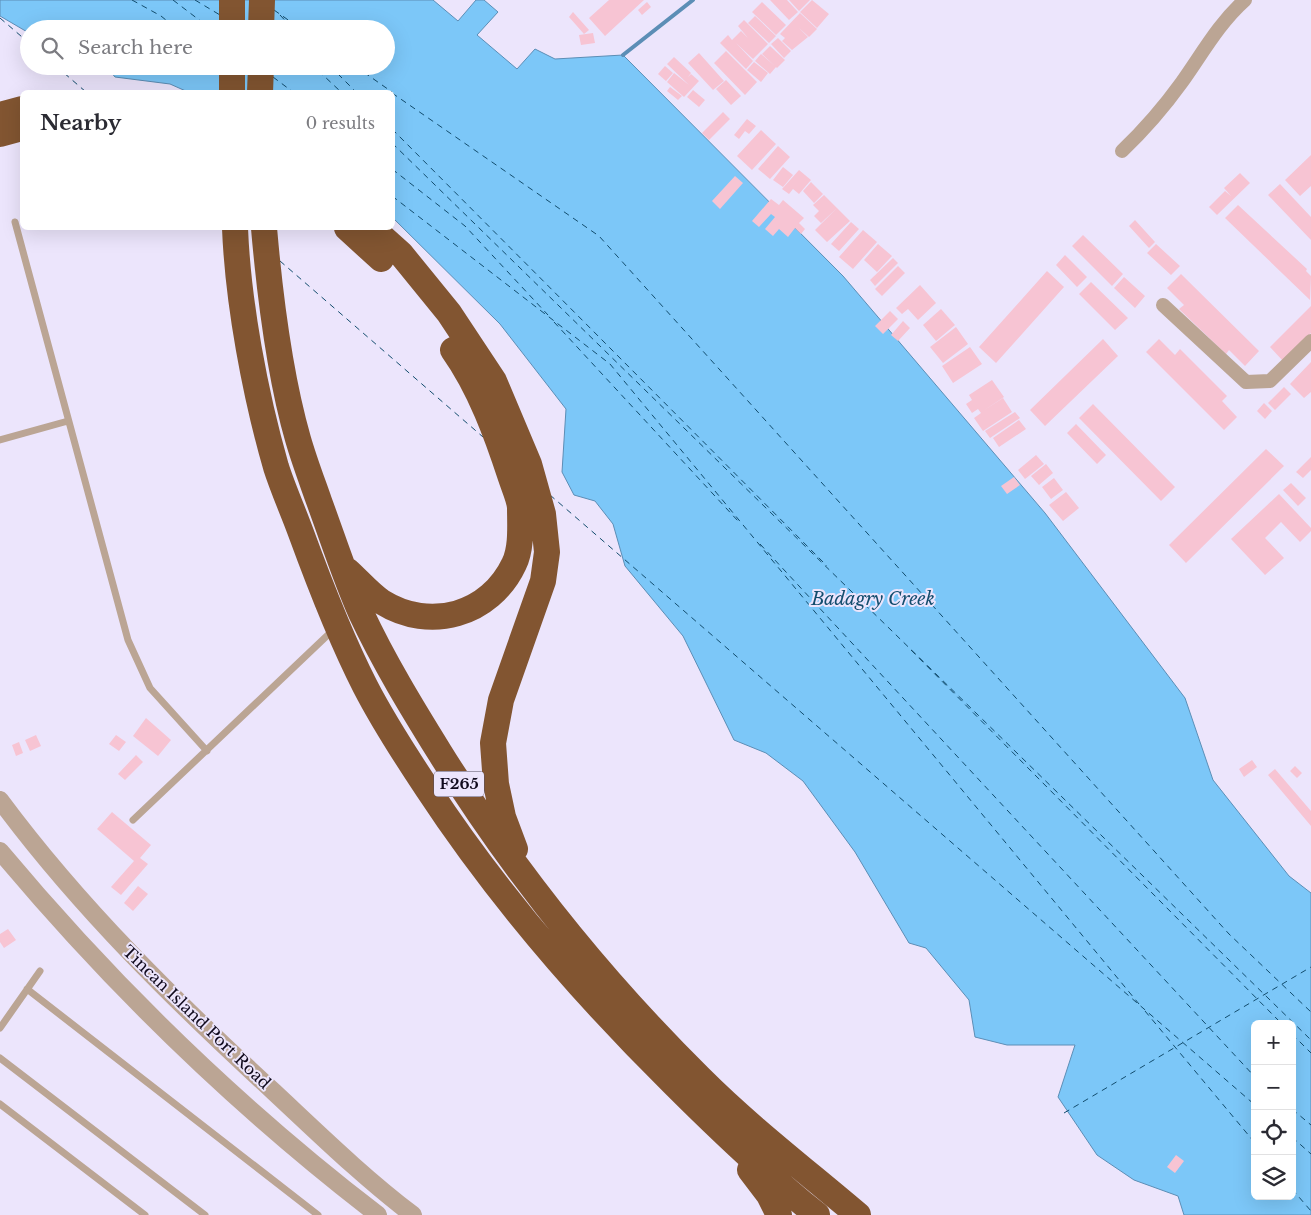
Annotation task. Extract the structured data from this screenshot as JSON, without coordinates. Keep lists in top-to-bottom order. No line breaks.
{"streets":{"highway":["F265"],"street":["Tincan Island Port Road"]},"water":["Badagry Creek"],"page":{"search":"Search here","heading":["Nearby","0 results"],"map_buttons":["+","−"]}}
